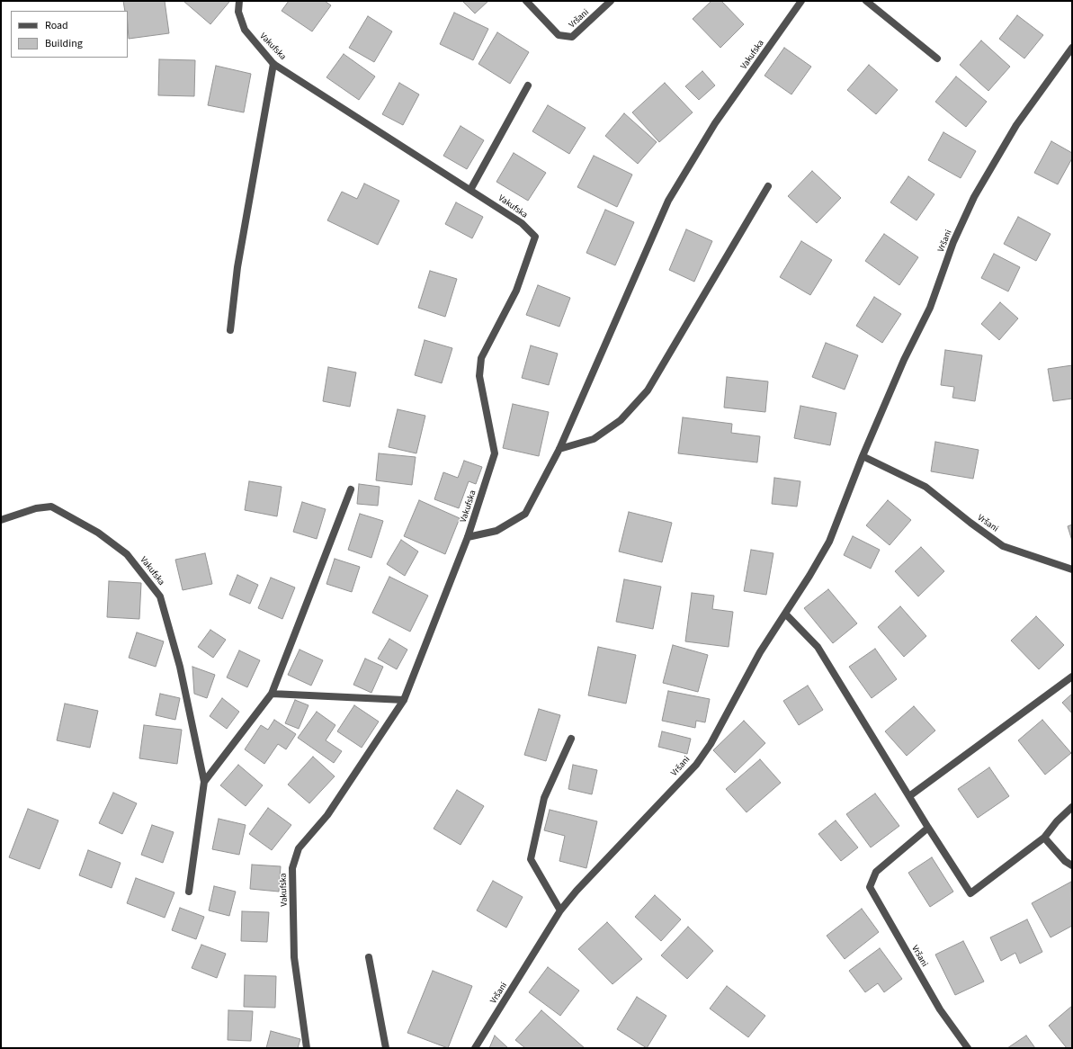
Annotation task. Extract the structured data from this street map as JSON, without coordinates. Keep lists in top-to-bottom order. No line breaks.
{"streets":{"street":["Vršani","Vakufska"]},"legend":["Road","Building"]}
